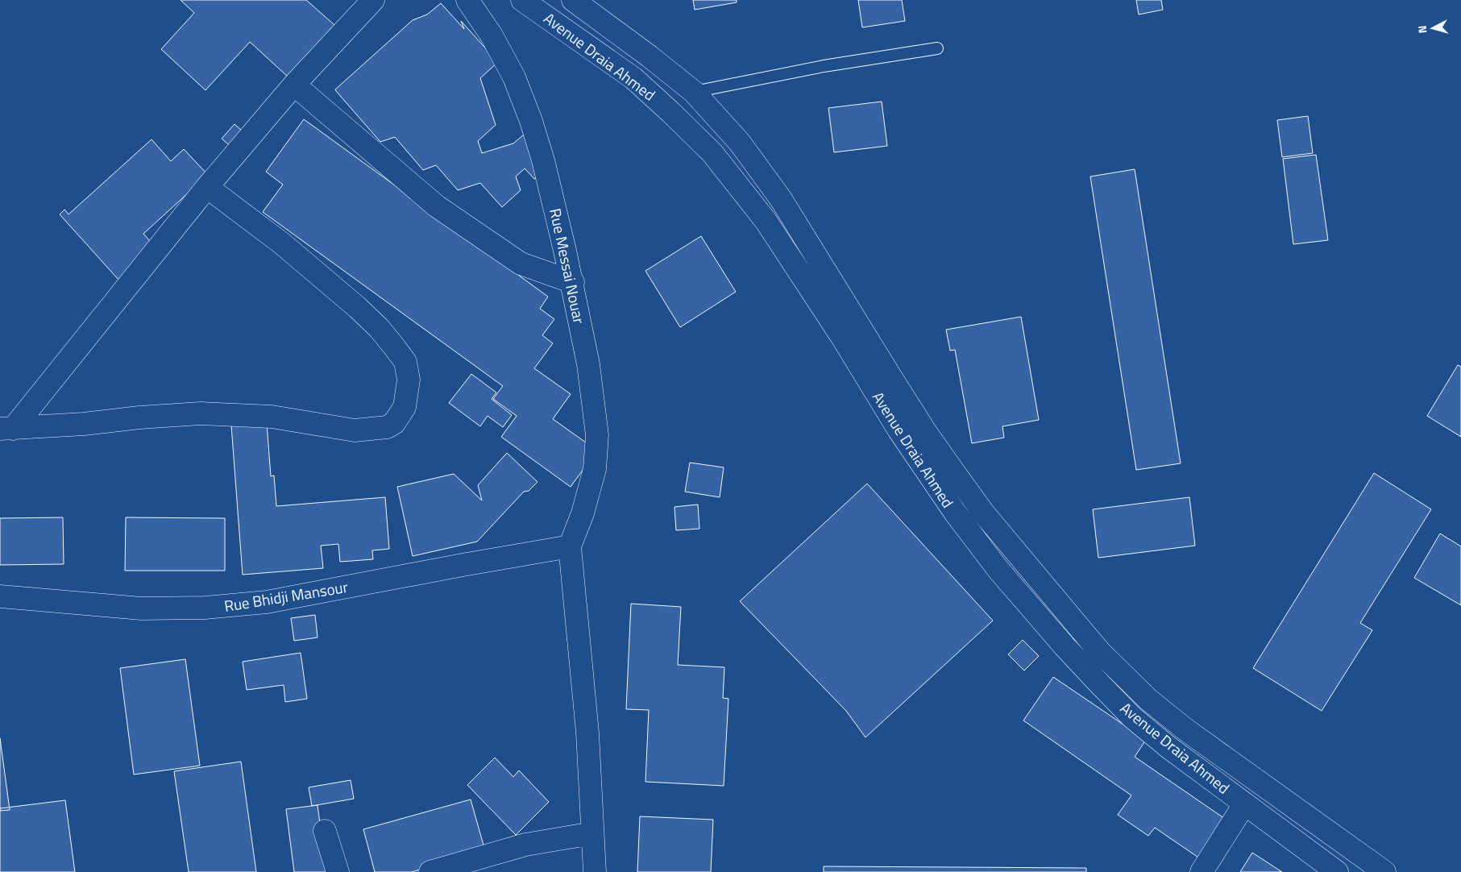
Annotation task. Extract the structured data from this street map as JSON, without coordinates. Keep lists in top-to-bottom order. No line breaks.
{"streets":{"street":["Avenue Draia Ahmed","Rue Messai Nouar","Rue Bhidji Mansour"]},"crossings":[["Rue Messai Nouar","Rue Bhidji Mansour"]],"north":"left"}
